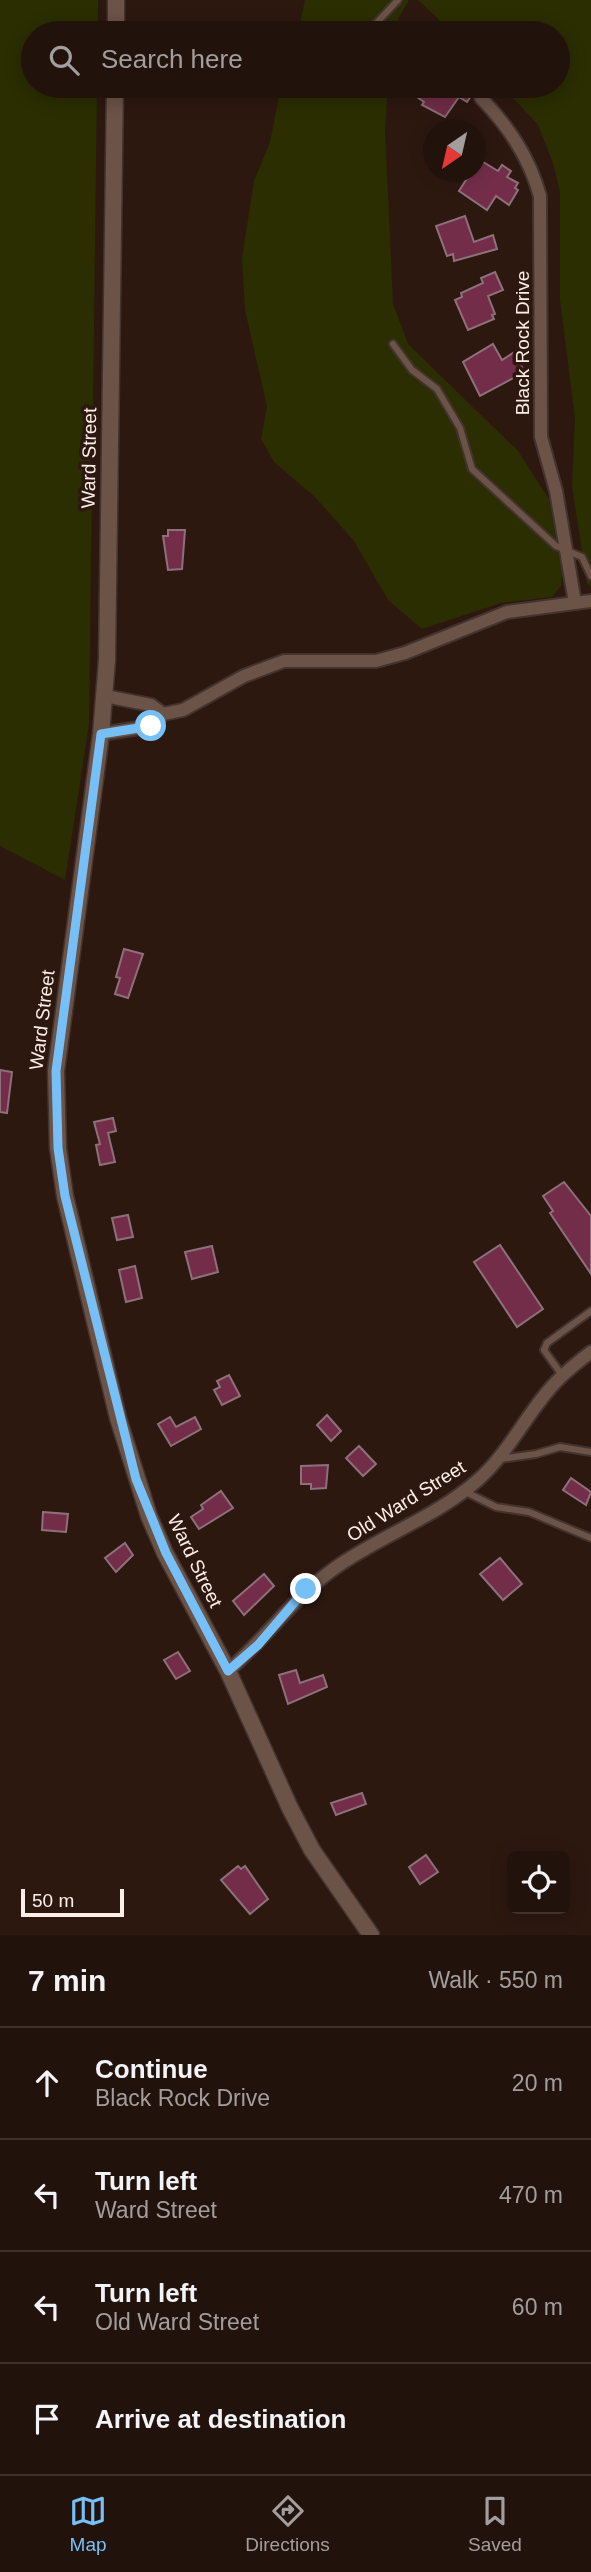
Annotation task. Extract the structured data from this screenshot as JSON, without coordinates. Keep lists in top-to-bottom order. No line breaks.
{"streets":{"street":["Black Rock Drive","Ward Street","Old Ward Street"]},"crossings":[["Ward Street","Old Ward Street"]],"scale_bar":"50 m","north":"bottom left","page":{"search":"Search here","scale":"50 m","heading":["7 min","Walk · 550 m"],"list":[["Continue","Black Rock Drive","20 m"],["Turn left","Ward Street","470 m"],["Turn left","Old Ward Street","60 m"],"Arrive at destination"],"nav":["Map","Directions","Saved"]}}
